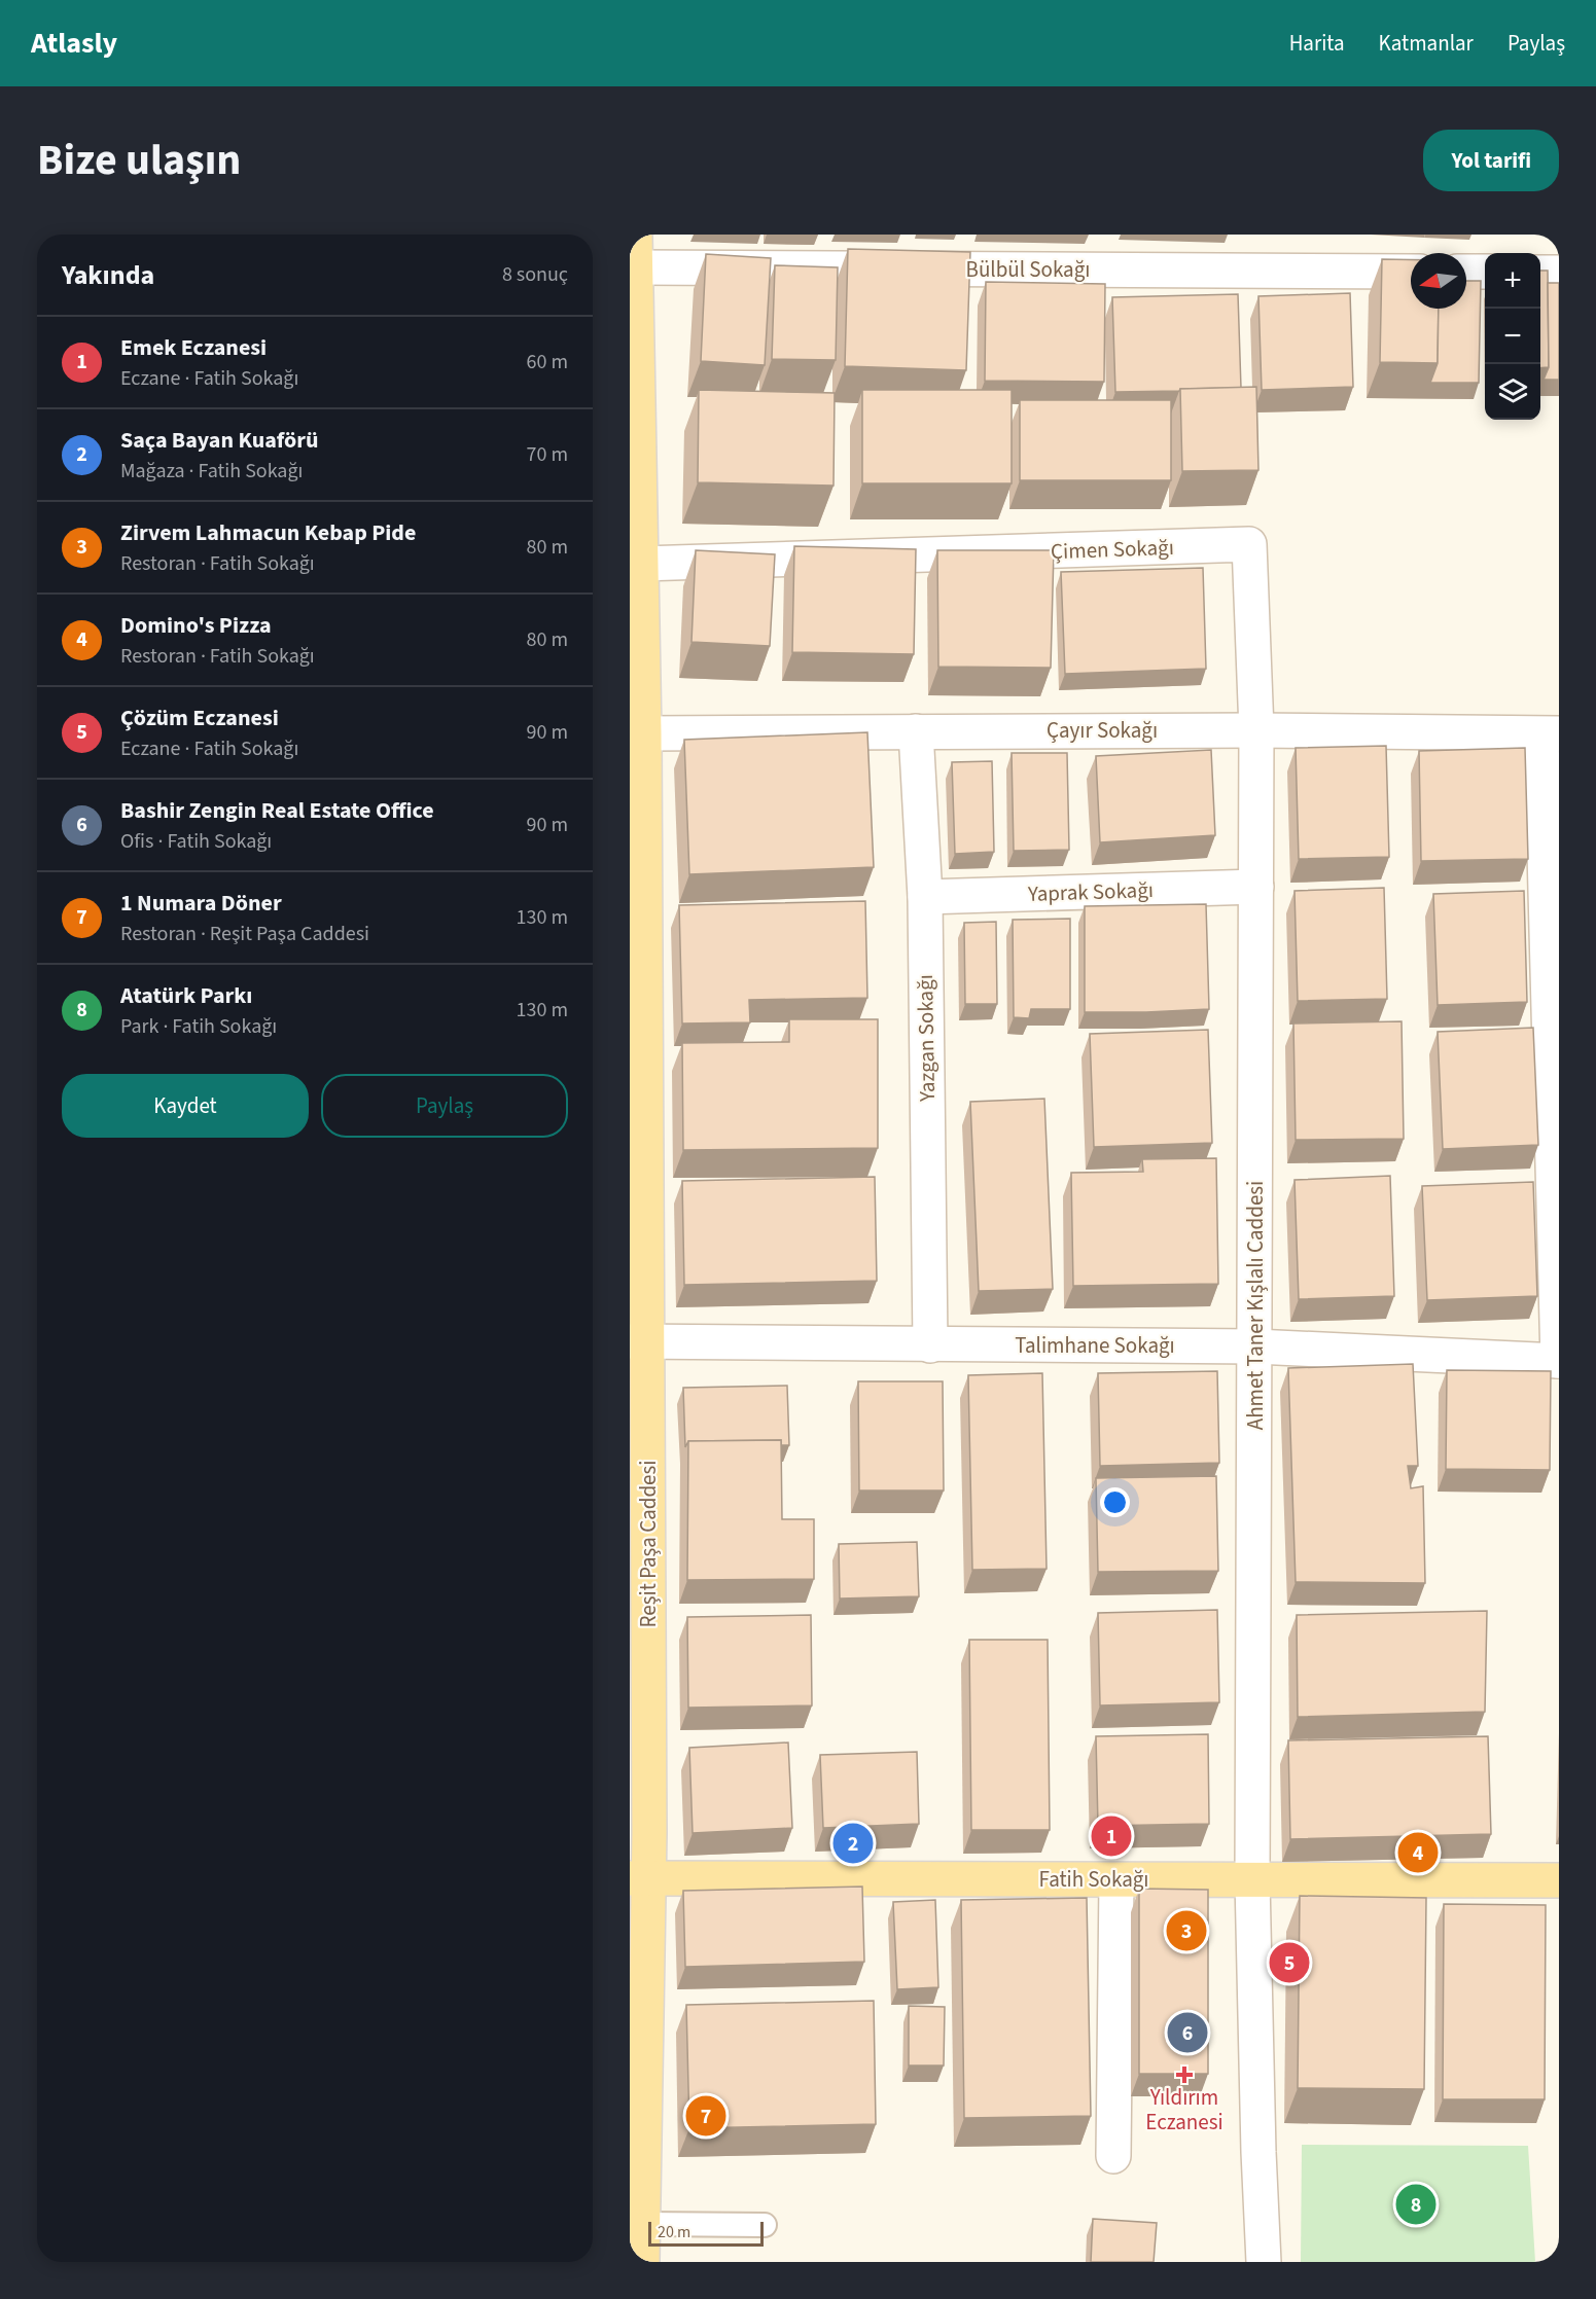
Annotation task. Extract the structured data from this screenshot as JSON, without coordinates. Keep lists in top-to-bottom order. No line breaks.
{"streets":{"main road":["Reşit Paşa Caddesi","Fatih Sokağı"],"street":["Bülbül Sokağı","Çimen Sokağı","Çayır Sokağı","Yaprak Sokağı","Yazgan Sokağı","Ahmet Taner Kışlalı Caddesi","Talimhane Sokağı"]},"crossings":[["Bülbül Sokağı","Reşit Paşa Caddesi"],["Çimen Sokağı","Çayır Sokağı"],["Çimen Sokağı","Ahmet Taner Kışlalı Caddesi"],["Çimen Sokağı","Reşit Paşa Caddesi"],["Çayır Sokağı","Yazgan Sokağı"],["Çayır Sokağı","Ahmet Taner Kışlalı Caddesi"],["Çayır Sokağı","Reşit Paşa Caddesi"],["Yaprak Sokağı","Yazgan Sokağı"],["Yaprak Sokağı","Ahmet Taner Kışlalı Caddesi"],["Yazgan Sokağı","Talimhane Sokağı"],["Ahmet Taner Kışlalı Caddesi","Talimhane Sokağı"],["Ahmet Taner Kışlalı Caddesi","Fatih Sokağı"],["Talimhane Sokağı","Reşit Paşa Caddesi"],["Reşit Paşa Caddesi","Fatih Sokağı"]],"places":{"health":["Yıldırım Eczanesi"]},"scale_bar":"20 m","north":"left","page":{"header":"Atlasly","nav":["Harita","Katmanlar","Paylaş"],"title":"Bize ulaşın","buttons":["Yol tarifi",["Kaydet","Paylaş"]],"heading":["Yakında","8 sonuç"],"map_buttons":["+","−"],"list":[{"mark":"1","name":"Emek Eczanesi","note":"Eczane · Fatih Sokağı","value":"60 m"},{"mark":"2","name":"Saça Bayan Kuaförü","note":"Mağaza · Fatih Sokağı","value":"70 m"},{"mark":"3","name":"Zirvem Lahmacun Kebap Pide","note":"Restoran · Fatih Sokağı","value":"80 m"},{"mark":"4","name":"Domino's Pizza","note":"Restoran · Fatih Sokağı","value":"80 m"},{"mark":"5","name":"Çözüm Eczanesi","note":"Eczane · Fatih Sokağı","value":"90 m"},{"mark":"6","name":"Bashir Zengin Real Estate Office","note":"Ofis · Fatih Sokağı","value":"90 m"},{"mark":"7","name":"1 Numara Döner","note":"Restoran · Reşit Paşa Caddesi","value":"130 m"},{"mark":"8","name":"Atatürk Parkı","note":"Park · Fatih Sokağı","value":"130 m"}],"pins":["1","2","4","3","5","6","7","8"],"scale":"20 m"}}
